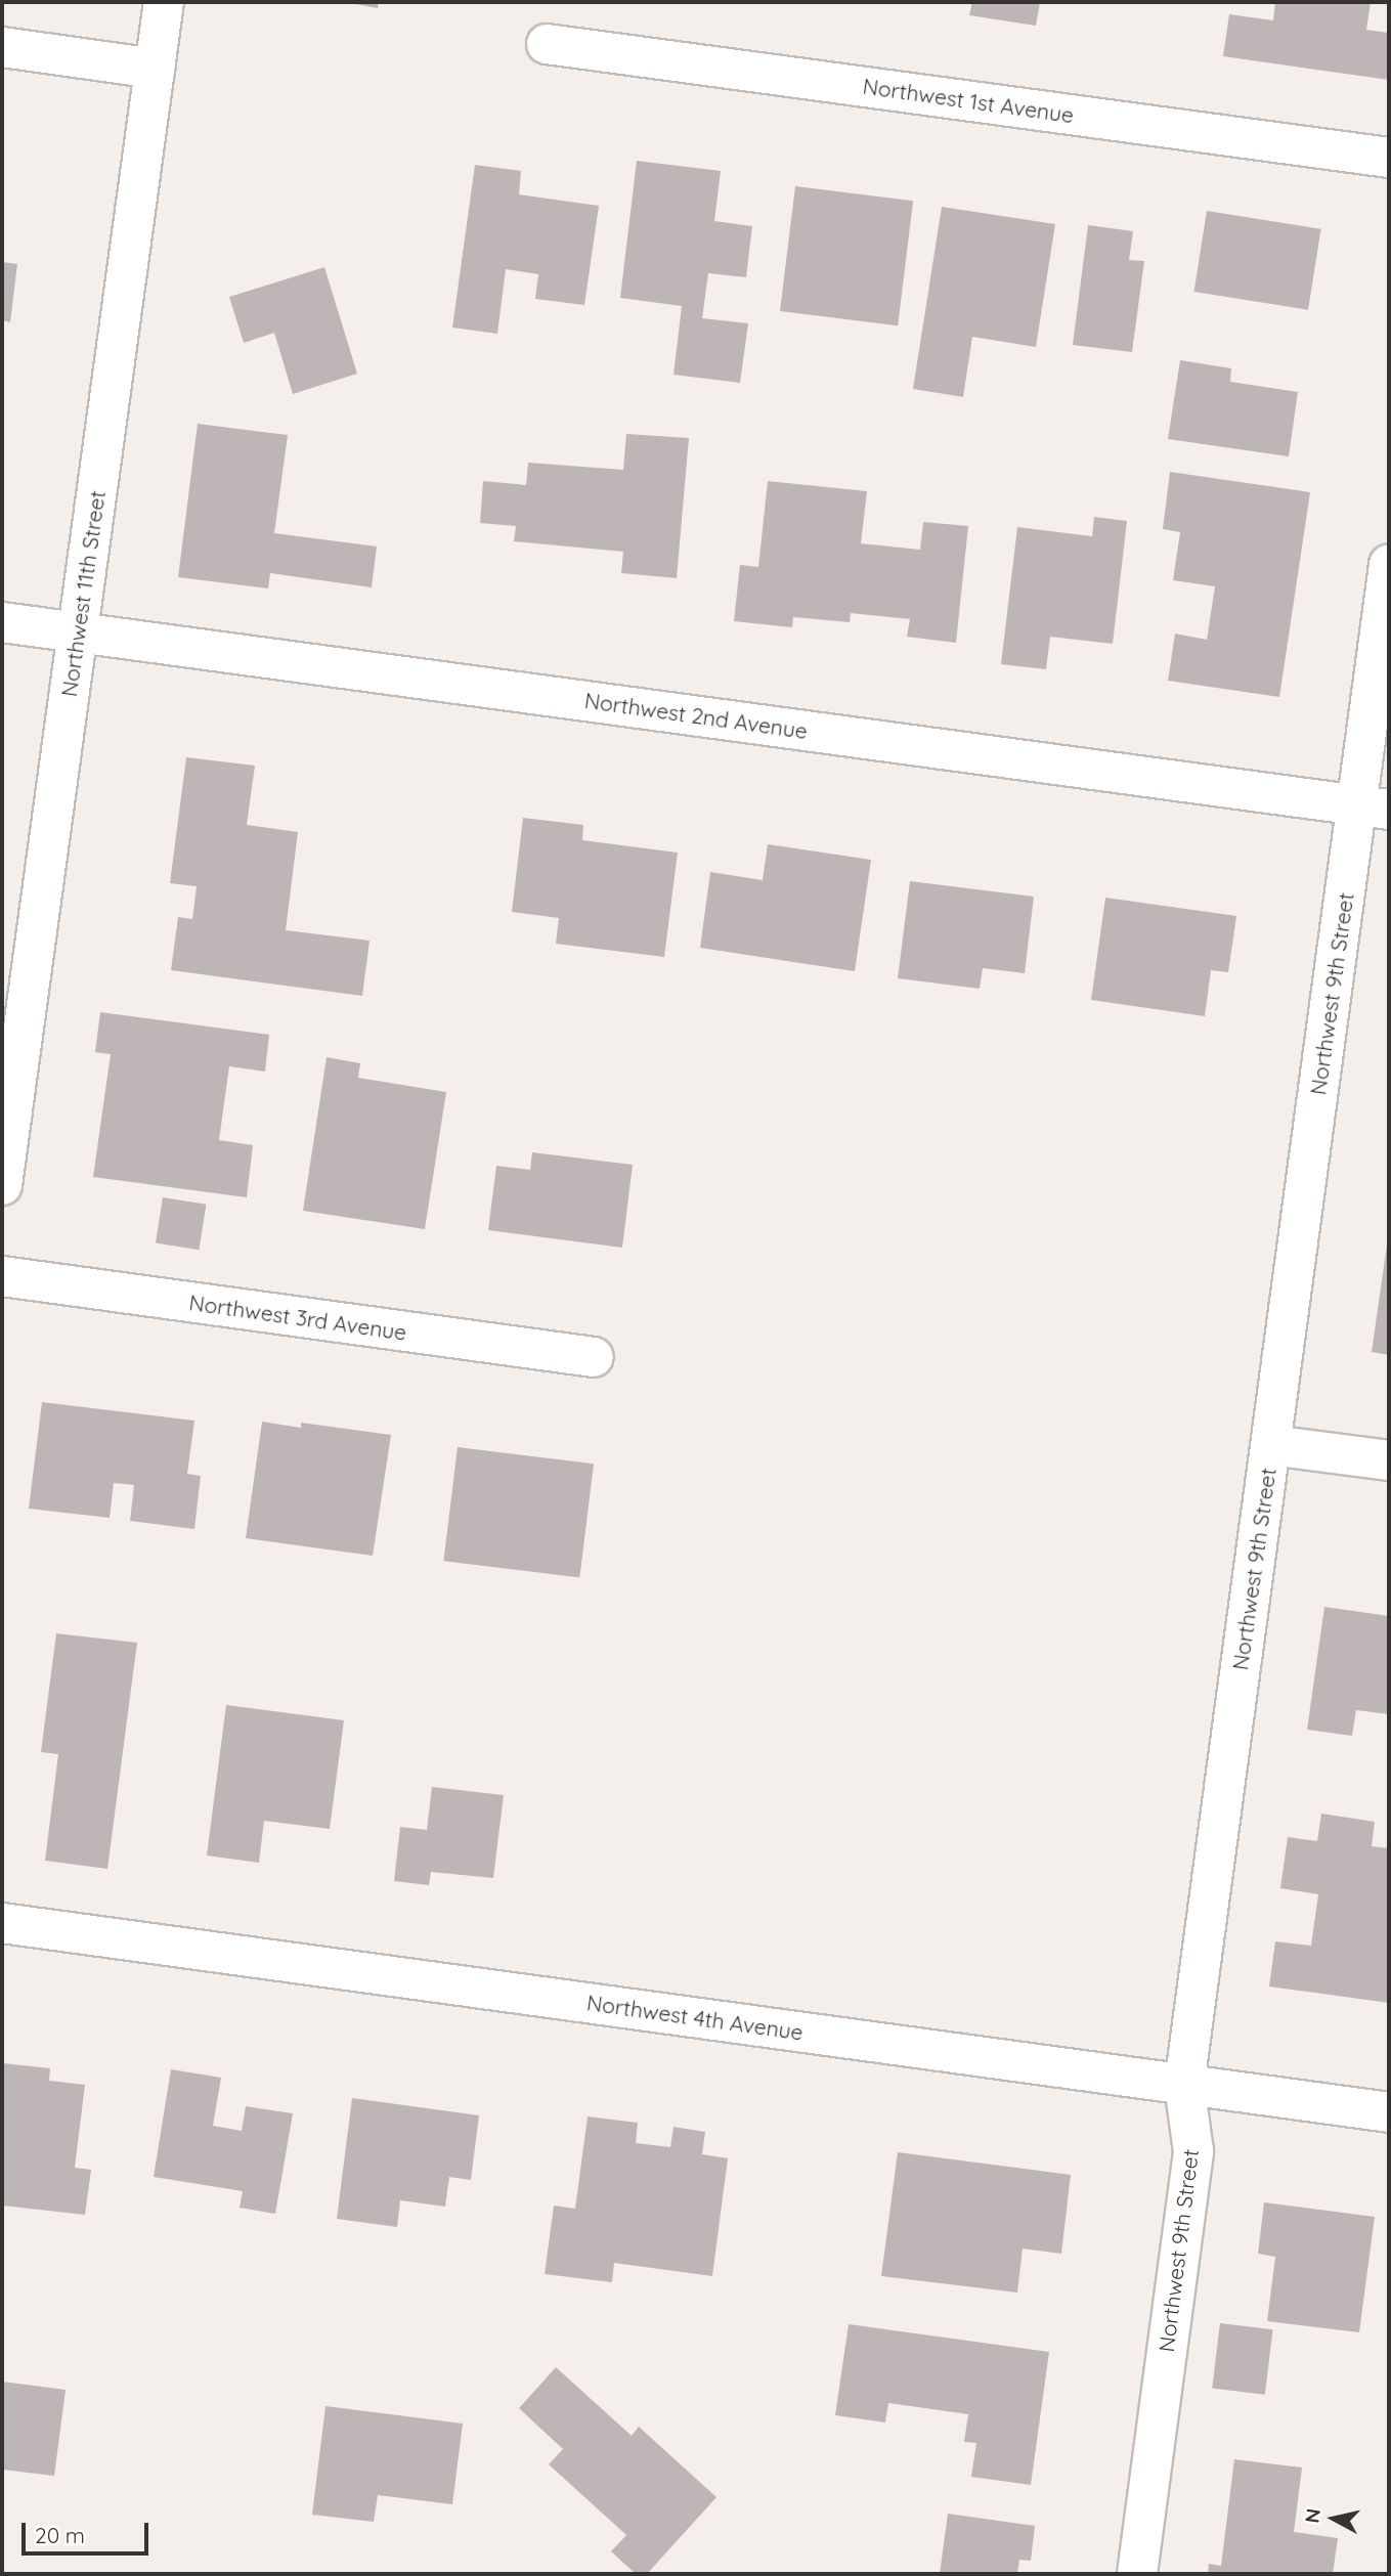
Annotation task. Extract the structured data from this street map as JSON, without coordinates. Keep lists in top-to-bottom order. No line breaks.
{"streets":{"street":["Northwest 1st Avenue","Northwest 11th Street","Northwest 2nd Avenue","Northwest 9th Street","Northwest 3rd Avenue","Northwest 4th Avenue"]},"crossings":[["Northwest 11th Street","Northwest 2nd Avenue"],["Northwest 2nd Avenue","Northwest 9th Street"],["Northwest 9th Street","Northwest 4th Avenue"]],"scale_bar":"20 m","north":"left"}
